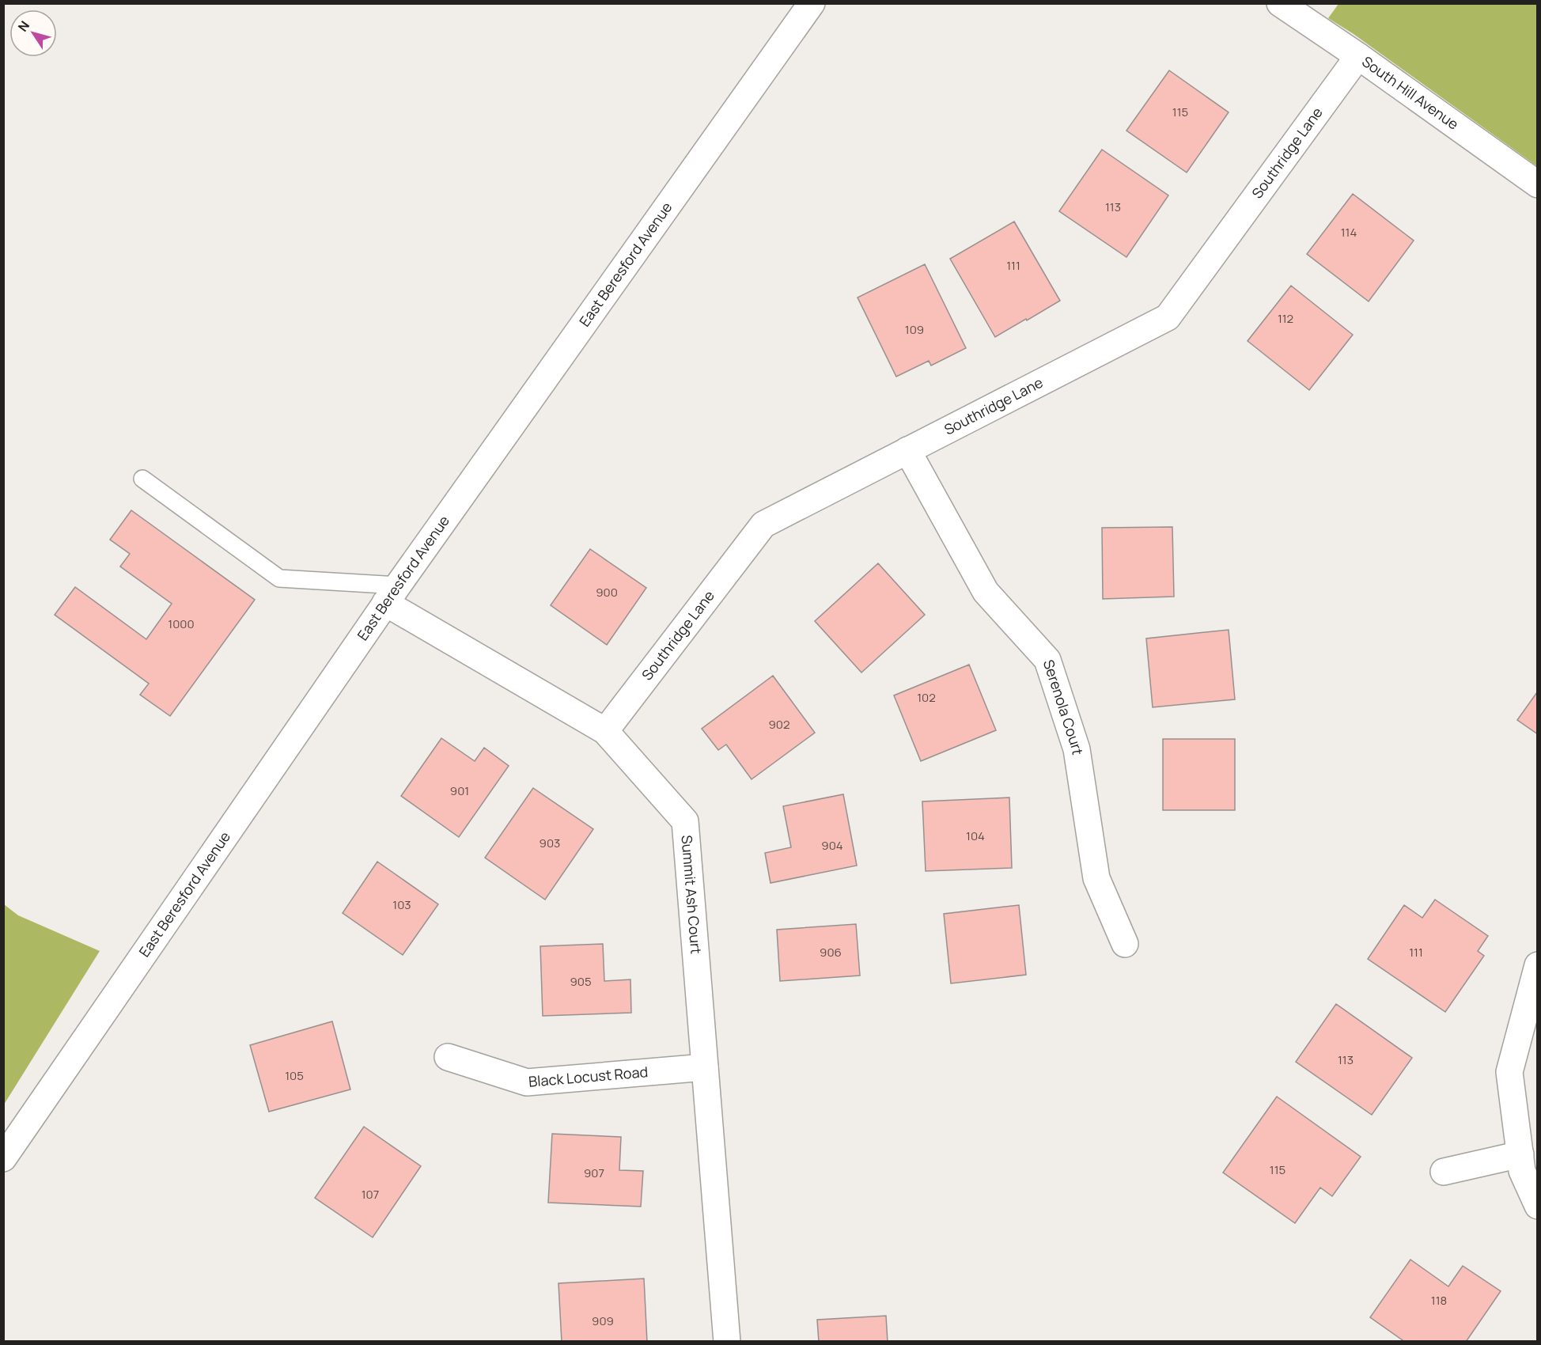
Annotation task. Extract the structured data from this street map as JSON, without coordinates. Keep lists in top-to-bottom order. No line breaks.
{"streets":{"street":["South Hill Avenue","Southridge Lane","East Beresford Avenue","Serenola Court","Summit Ash Court","Black Locust Road"]},"crossings":[["South Hill Avenue","Southridge Lane"],["Southridge Lane","Serenola Court"],["Southridge Lane","Summit Ash Court"],["East Beresford Avenue","Summit Ash Court"],["Summit Ash Court","Black Locust Road"]],"house_numbers":["115","113","114","111","112","109","900","1000","102","902","901","104","903","904","103","906","111","905","113","105","115","907","107","118","909"],"north":"top left"}
